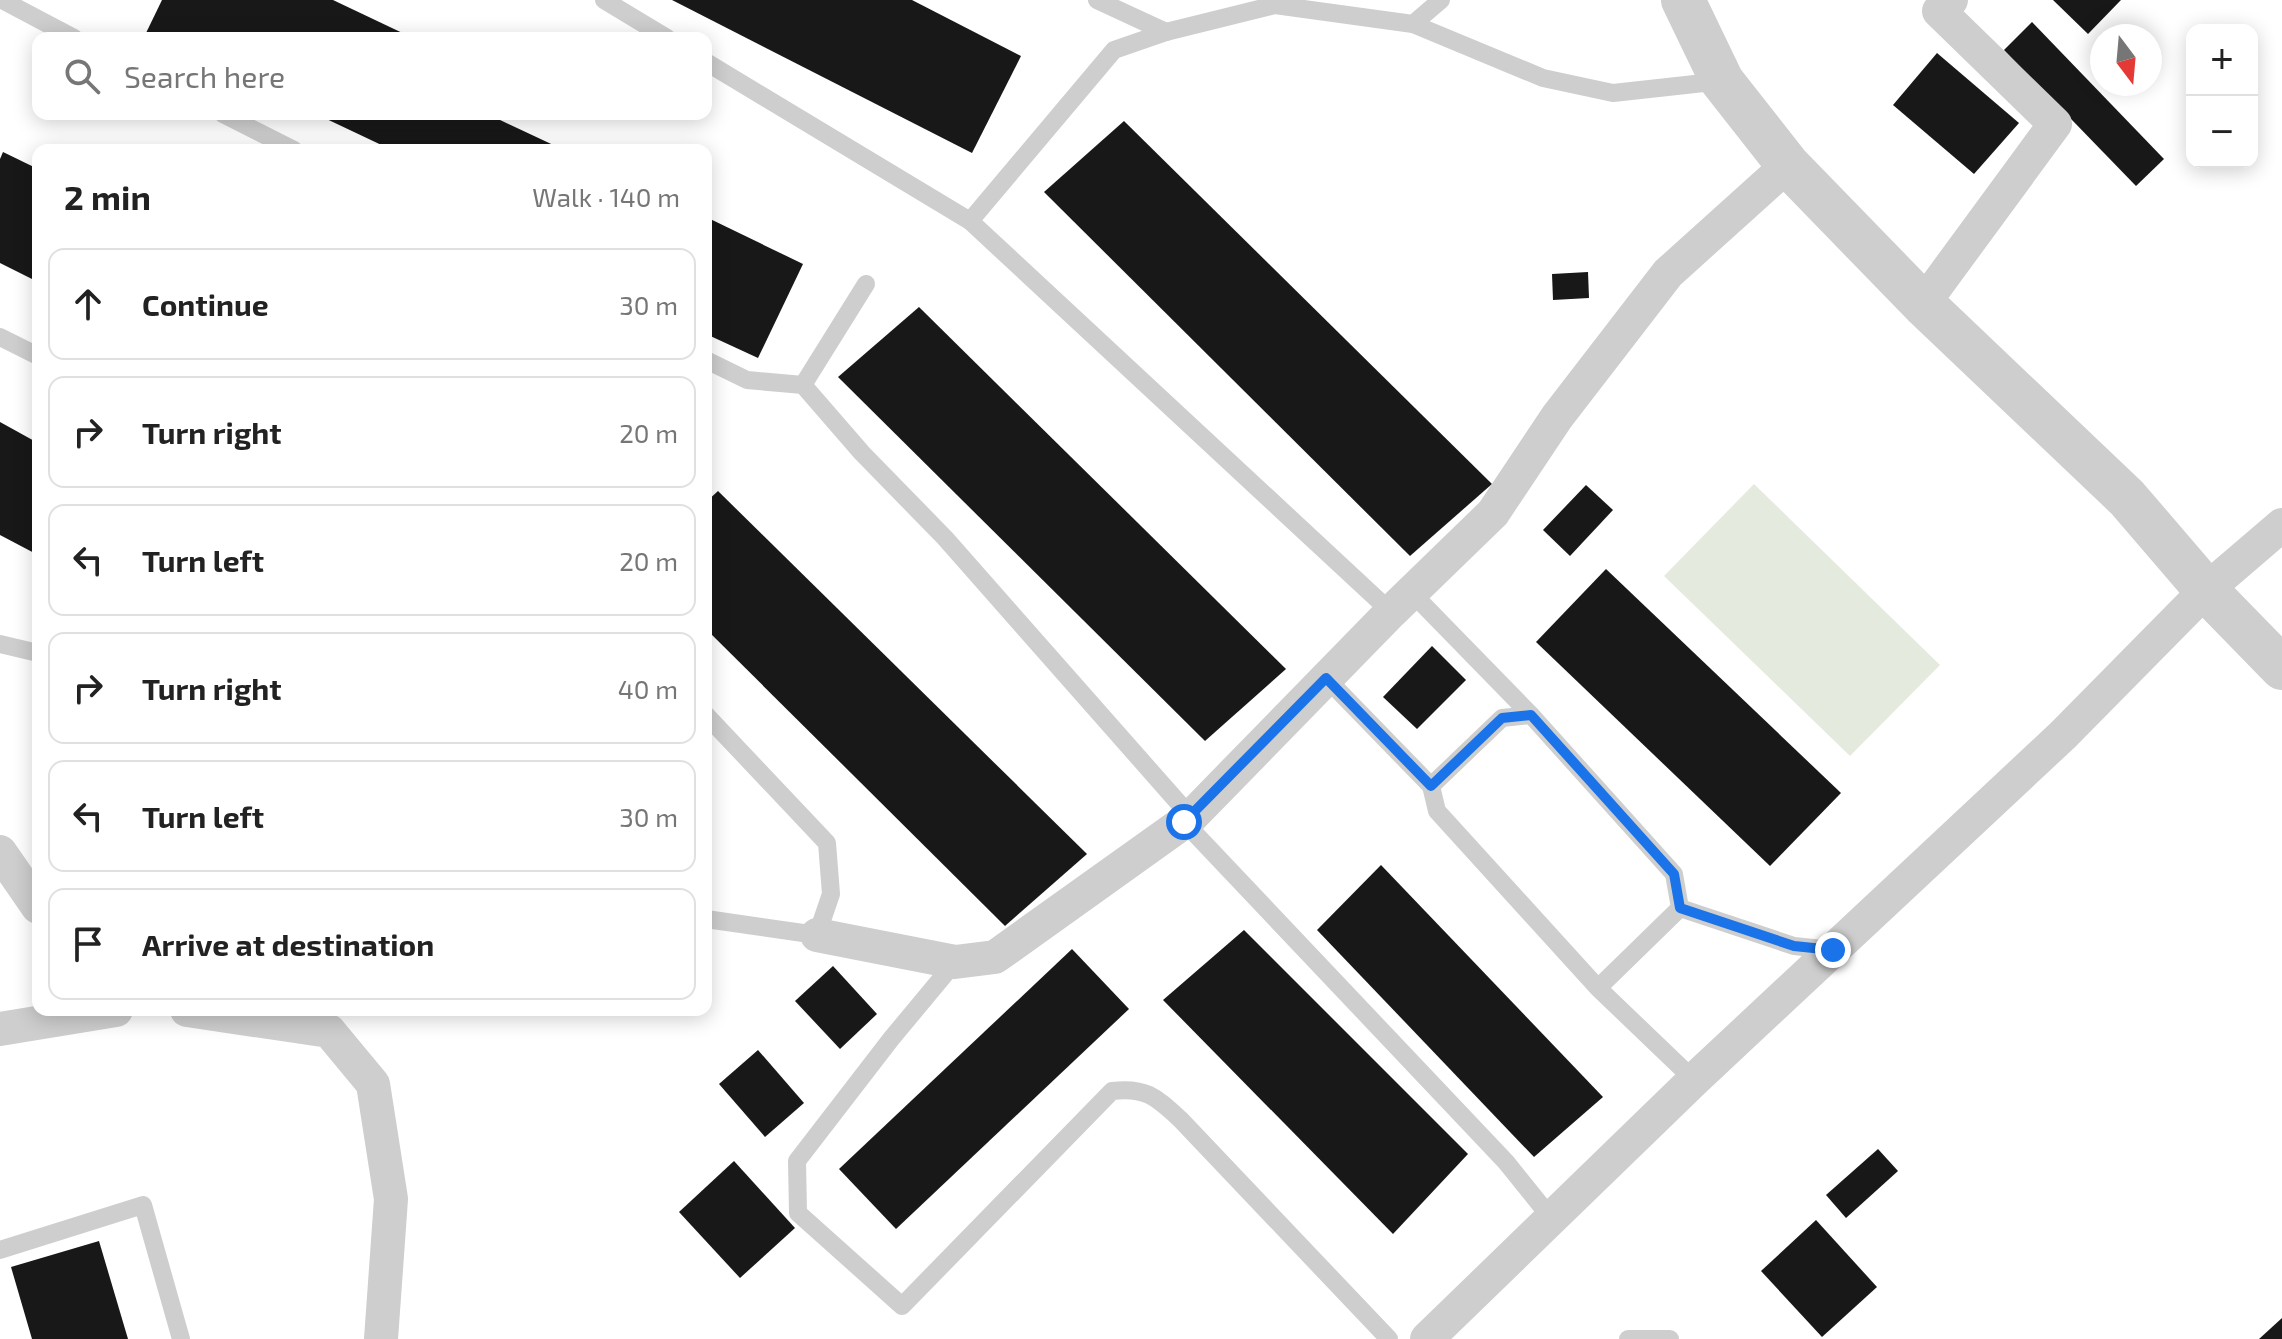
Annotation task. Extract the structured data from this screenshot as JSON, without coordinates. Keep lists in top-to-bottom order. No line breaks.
{"north":"bottom","page":{"map_buttons":["+","−"],"search":"Search here","heading":["2 min","Walk · 140 m"],"list":[["Continue","30 m"],["Turn right","20 m"],["Turn left","20 m"],["Turn right","40 m"],["Turn left","30 m"],"Arrive at destination"]}}
